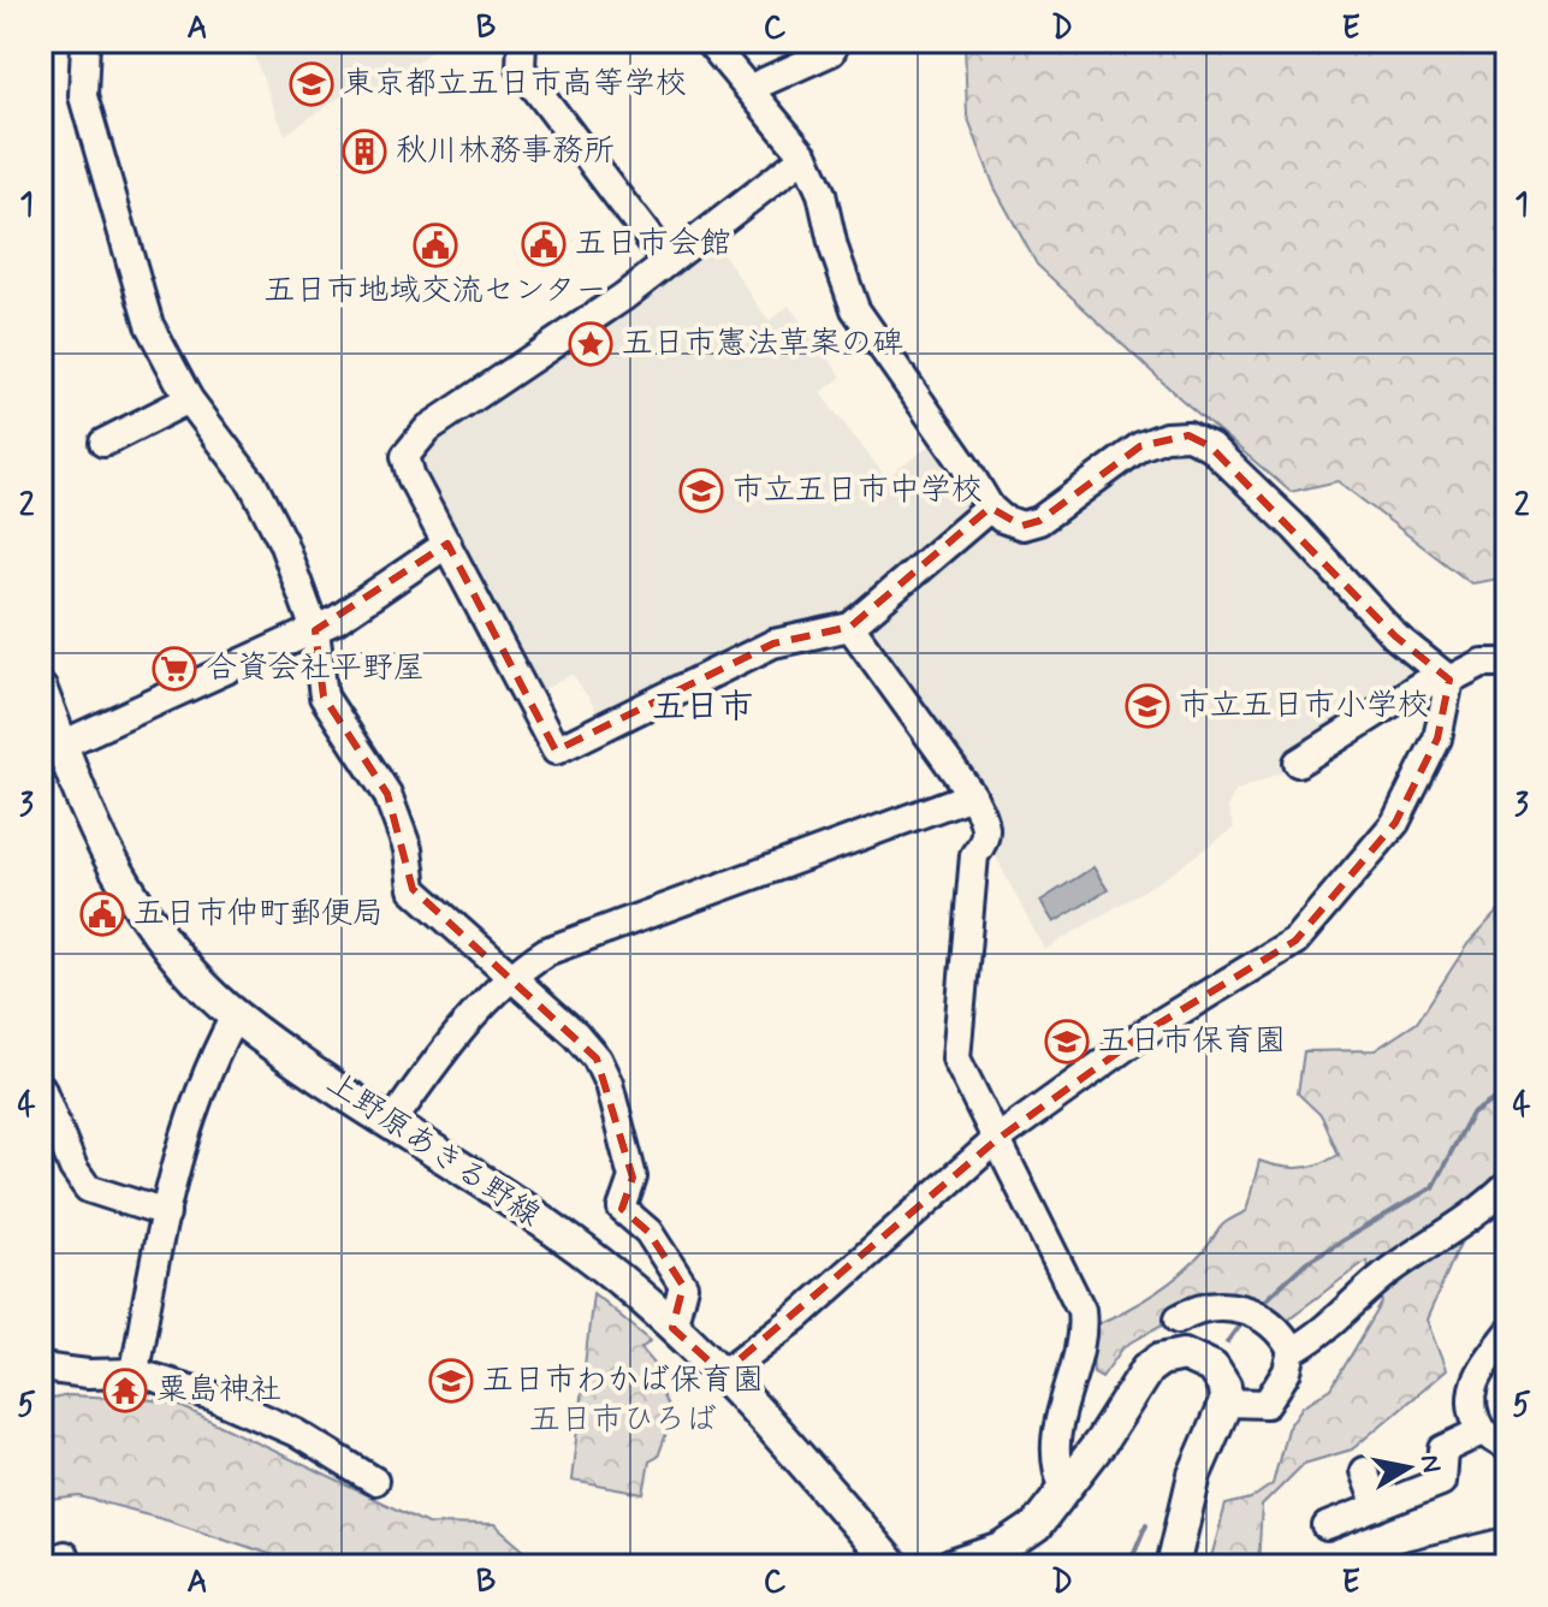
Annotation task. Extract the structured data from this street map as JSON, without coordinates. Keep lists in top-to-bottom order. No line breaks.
{"streets":{"main road":["上野原あきる野線"]},"districts":["五日市"],"parks":["五日市ひろば"],"places":{"school or university":["東京都立五日市高等学校","市立五日市中学校","市立五日市小学校","五日市保育園","五日市わかば保育園"],"building":["秋川林務事務所"],"public building":["五日市会館","五日市地域交流センター","五日市仲町郵便局"],"place":["五日市憲法草案の碑"],"supermarket":["合資会社平野屋"],"temple":["粟島神社"]},"north":"right","grid":{"columns":["A","B","C","D","E"],"rows":["1","2","3","4","5"]}}
